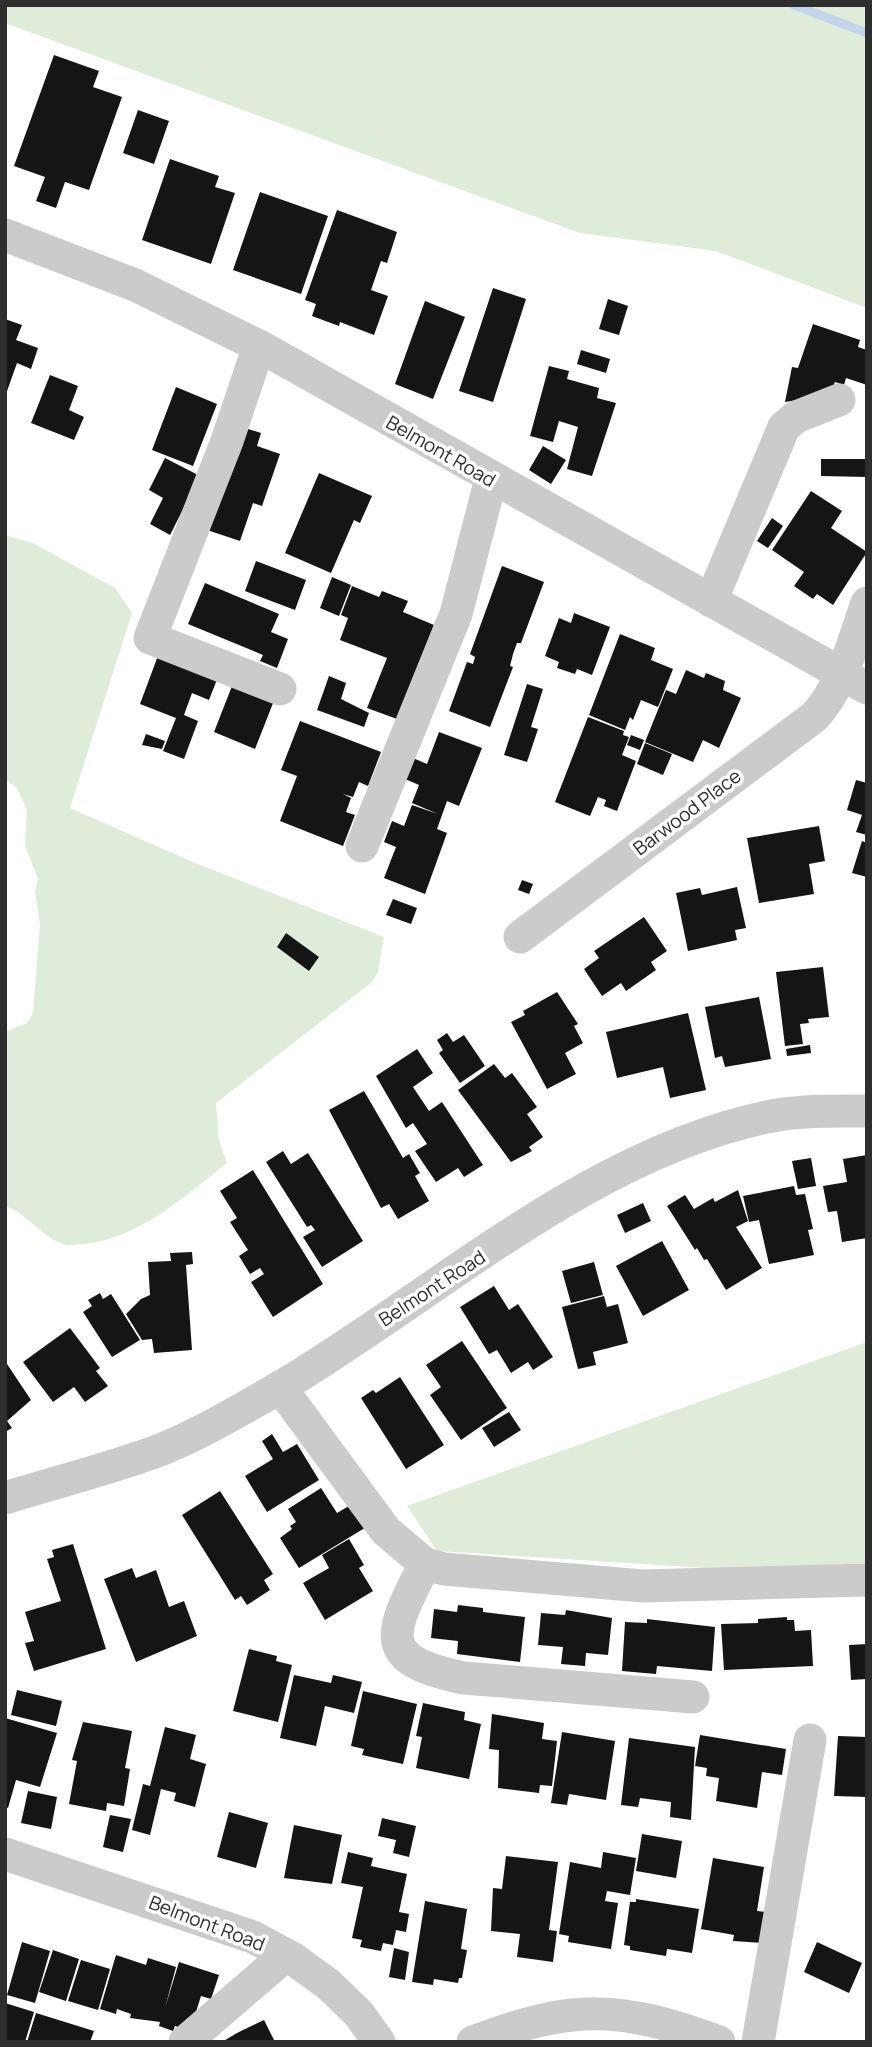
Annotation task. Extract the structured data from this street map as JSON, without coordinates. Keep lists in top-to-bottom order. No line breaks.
{"streets":{"street":["Belmont Road","Barwood Place"]},"crossings":[["Belmont Road","Barwood Place"]]}
